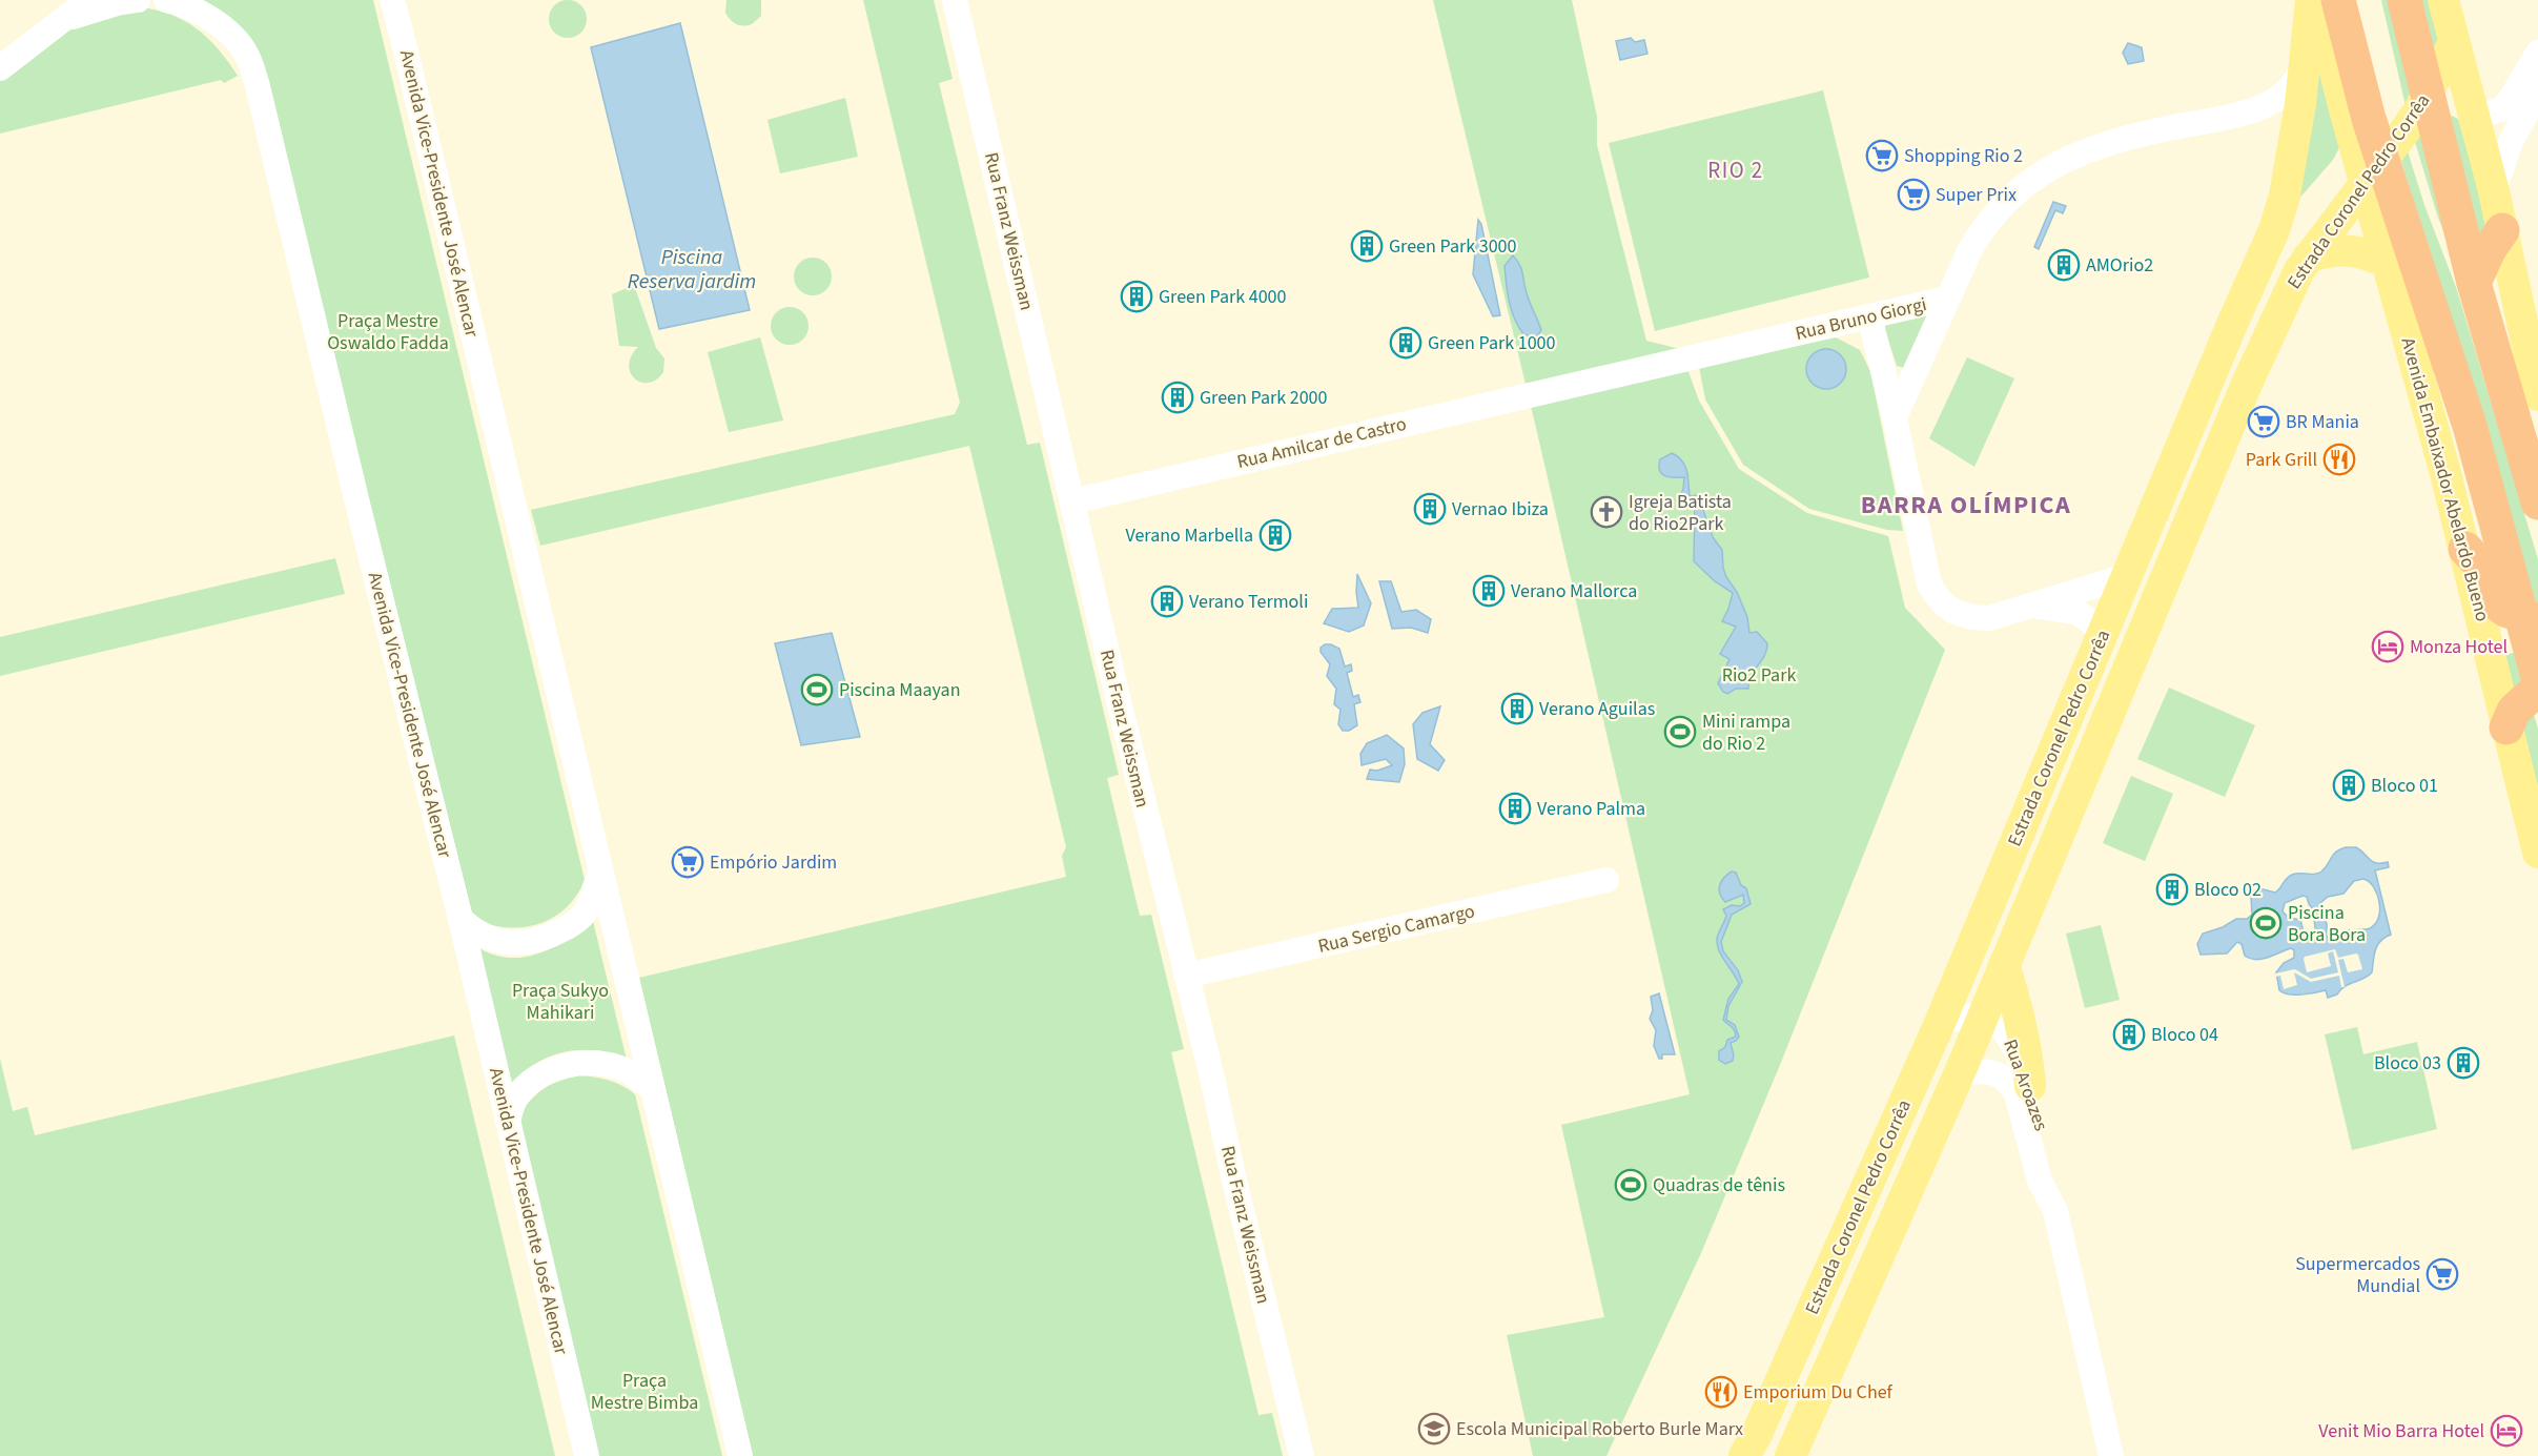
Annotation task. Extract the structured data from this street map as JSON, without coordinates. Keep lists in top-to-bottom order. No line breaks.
{"streets":{"highway":["Avenida Embaixador Abelardo Bueno"],"main road":["Estrada Coronel Pedro Corrêa"],"street":["Avenida Vice-Presidente José Alencar","Rua Franz Weissman","Rua Bruno Giorgi","Rua Amilcar de Castro","Rua Sergio Camargo","Rua Aroazes"]},"crossings":[["Estrada Coronel Pedro Corrêa","Rua Bruno Giorgi"],["Estrada Coronel Pedro Corrêa","Avenida Embaixador Abelardo Bueno"],["Estrada Coronel Pedro Corrêa","Rua Aroazes"],["Rua Franz Weissman","Rua Amilcar de Castro"],["Rua Franz Weissman","Rua Sergio Camargo"],["Rua Bruno Giorgi","Rua Amilcar de Castro"]],"districts":["RIO 2","BARRA OLÍMPICA"],"water":["Piscina Reserva jardim"],"parks":["Praça Mestre Oswaldo Fadda","Rio2 Park","Praça Sukyo Mahikari","Praça Mestre Bimba"],"places":{"supermarket":["Shopping Rio 2","Super Prix","BR Mania","Empório Jardim","Supermercados Mundial"],"building":["Green Park 3000","AMOrio2","Green Park 4000","Green Park 1000","Green Park 2000","Vernao Ibiza","Verano Marbella","Verano Mallorca","Verano Termoli","Verano Aguilas","Bloco 01","Verano Palma","Bloco 02","Bloco 04","Bloco 03"],"restaurant":["Park Grill","Emporium Du Chef"],"church":["Igreja Batista do Rio2Park"],"hotel":["Monza Hotel","Venit Mio Barra Hotel"],"sports":["Piscina Maayan","Mini rampa do Rio 2","Piscina Bora Bora","Quadras de tênis"],"school or university":["Escola Municipal Roberto Burle Marx"]}}
